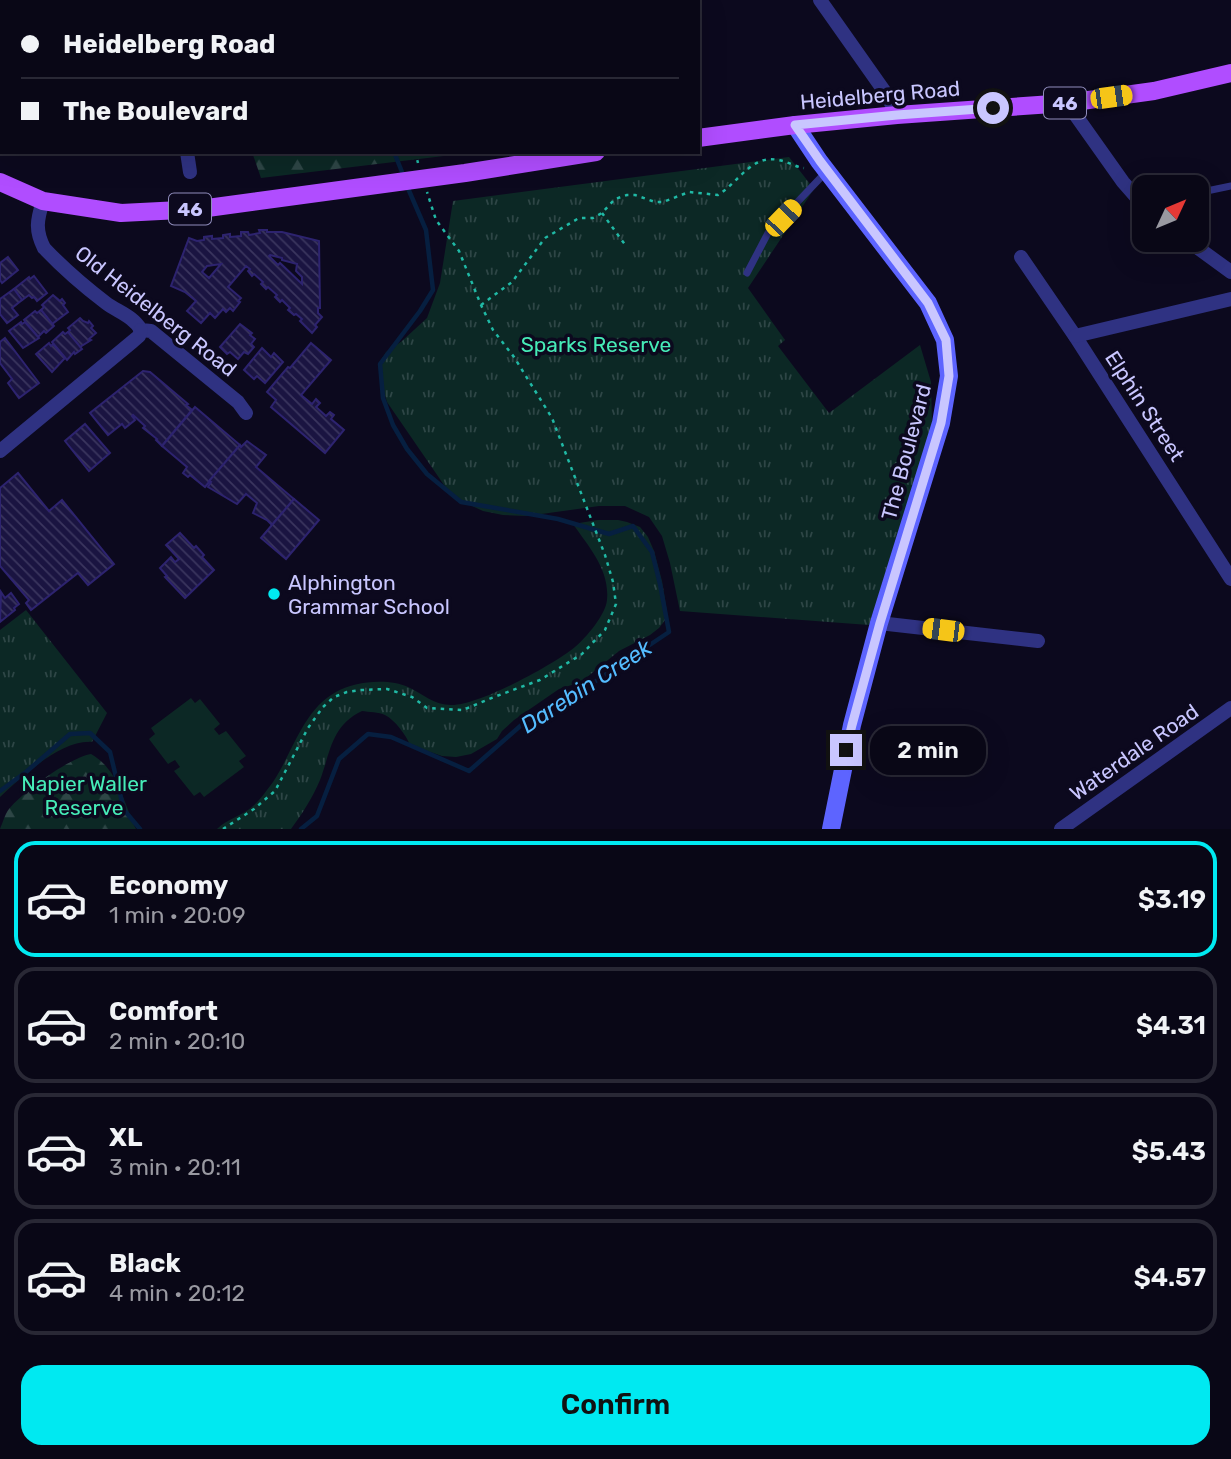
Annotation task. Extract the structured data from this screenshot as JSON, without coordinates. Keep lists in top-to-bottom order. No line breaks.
{"streets":{"main road":["Heidelberg Road","46"],"street":["Old Heidelberg Road","Elphin Street","The Boulevard","Waterdale Road"]},"crossings":[["Heidelberg Road","The Boulevard"],["46","Old Heidelberg Road"]],"water":["Darebin Creek"],"parks":["Sparks Reserve","Napier Waller Reserve"],"places":["Alphington Grammar School"],"north":"top right","page":{"banner":["Heidelberg Road","The Boulevard"],"bubble":"2 min","list":[{"name":"Economy","note":"1 min · 20:09","value":"$3.19"},{"name":"Comfort","note":"2 min · 20:10","value":"$4.31"},{"name":"XL","note":"3 min · 20:11","value":"$5.43"},{"name":"Black","note":"4 min · 20:12","value":"$4.57"}],"buttons":"Confirm"}}
